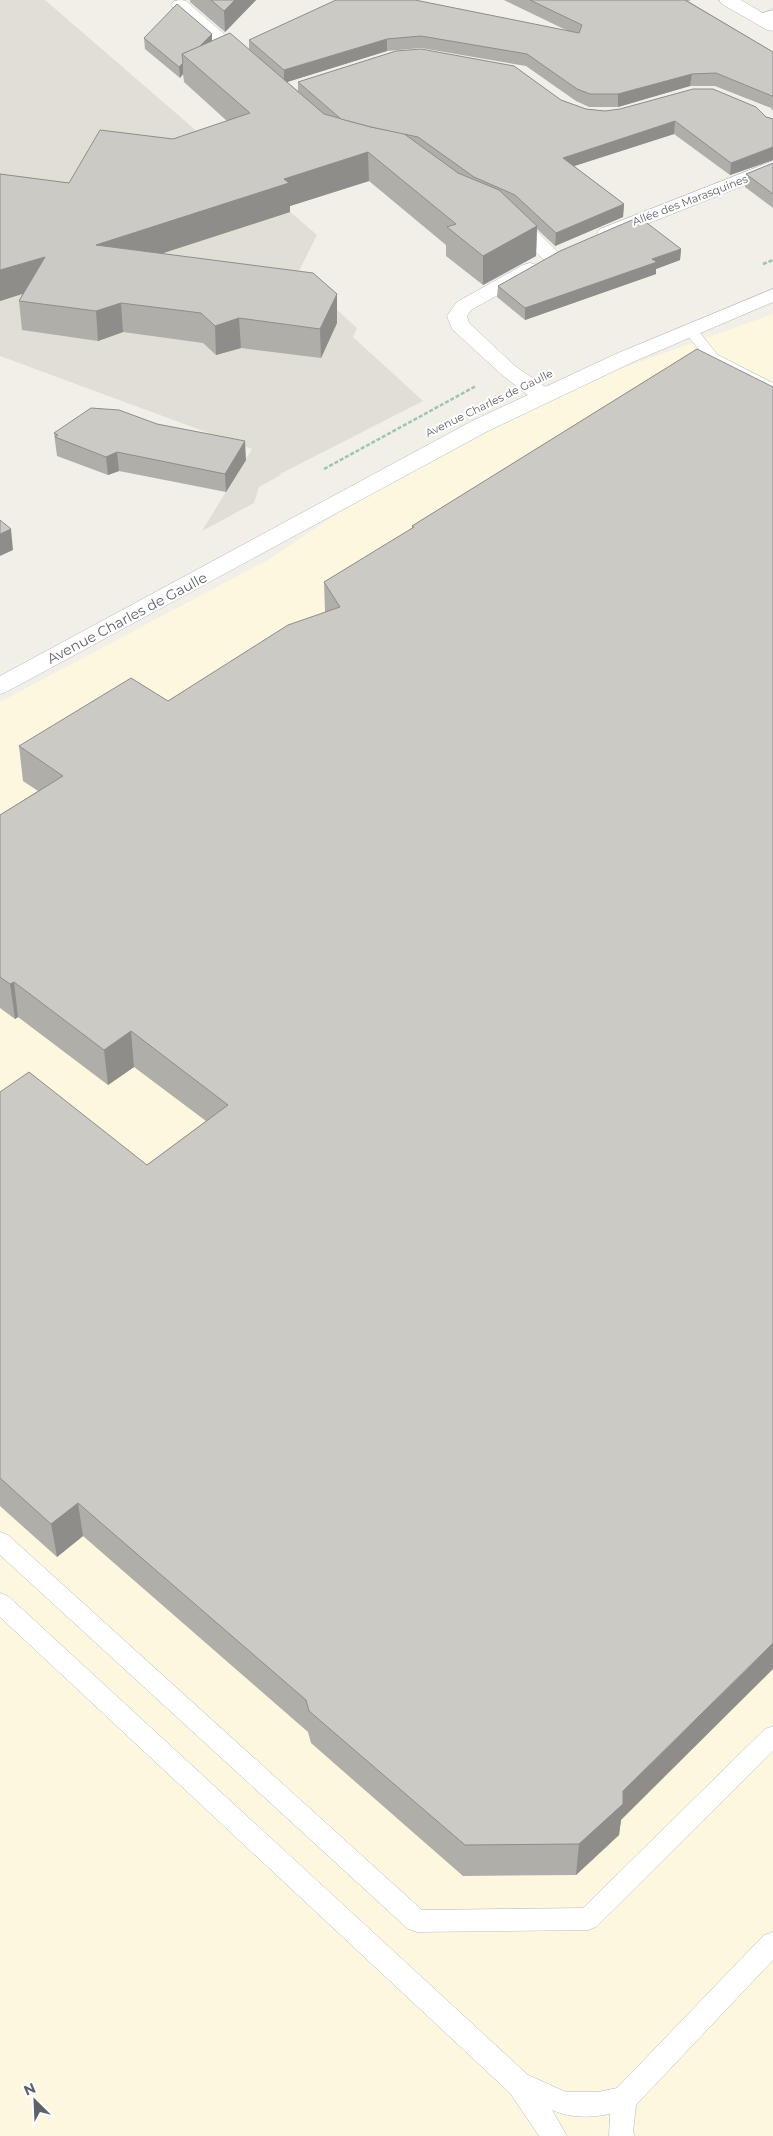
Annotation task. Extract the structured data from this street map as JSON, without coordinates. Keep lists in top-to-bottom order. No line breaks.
{"streets":{"street":["Allée des Marasquines","Avenue Charles de Gaulle"]},"north":"top left"}
